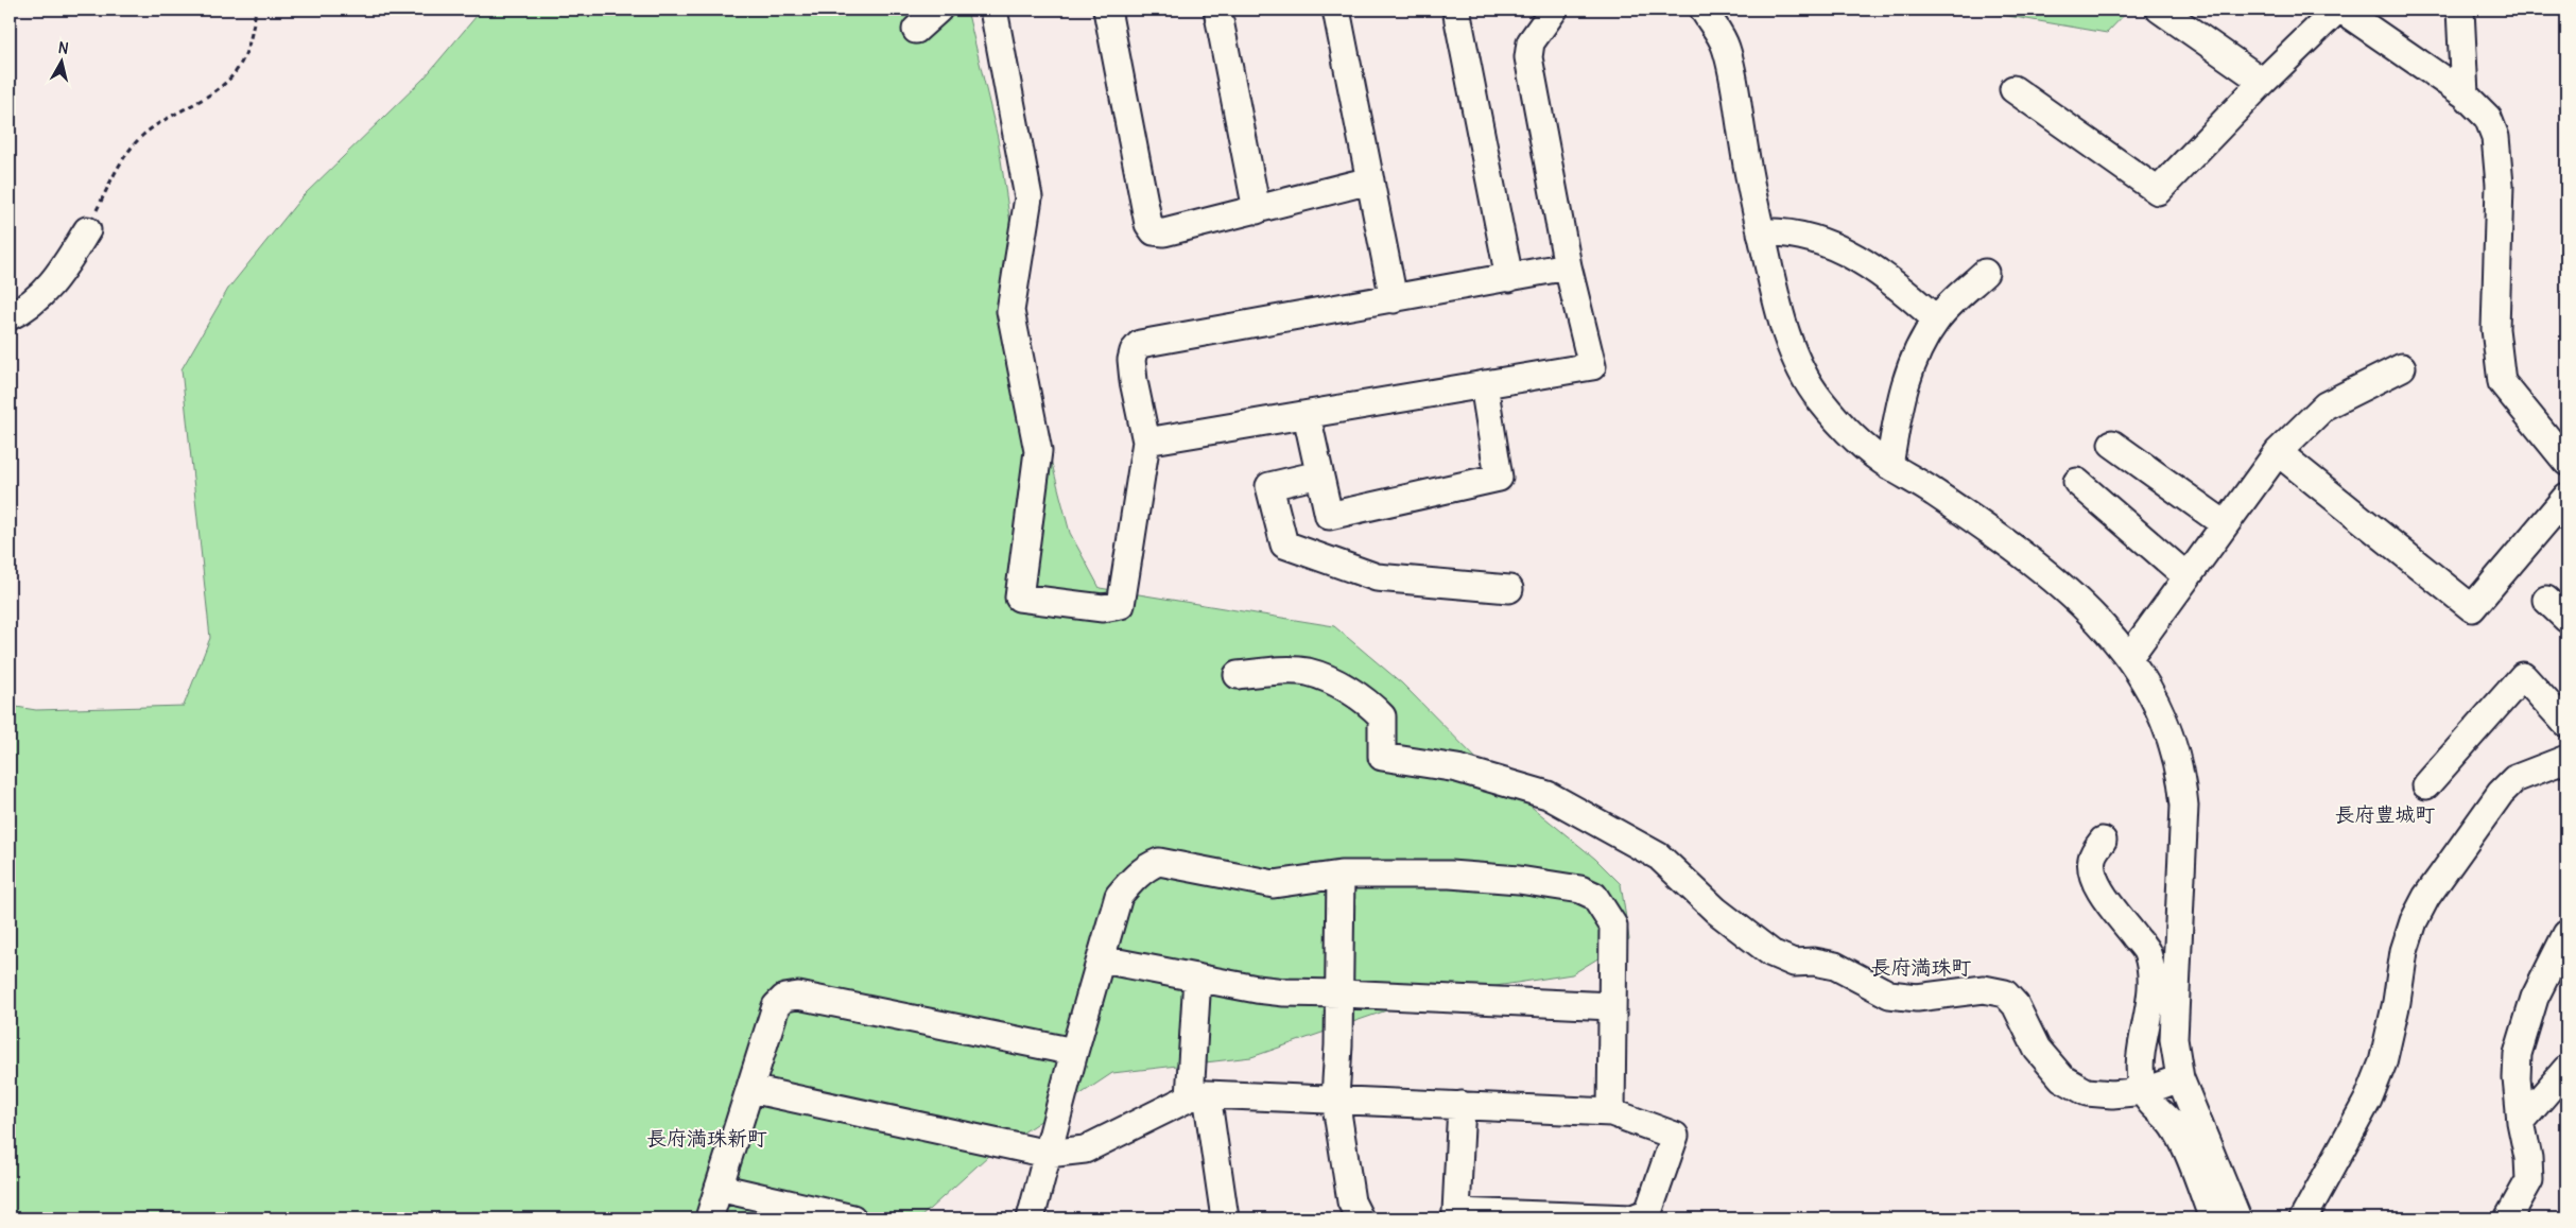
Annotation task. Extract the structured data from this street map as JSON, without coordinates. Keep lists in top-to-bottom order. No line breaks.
{"districts":["長府豊城町","長府満珠町","長府満珠新町"],"north":"top"}
